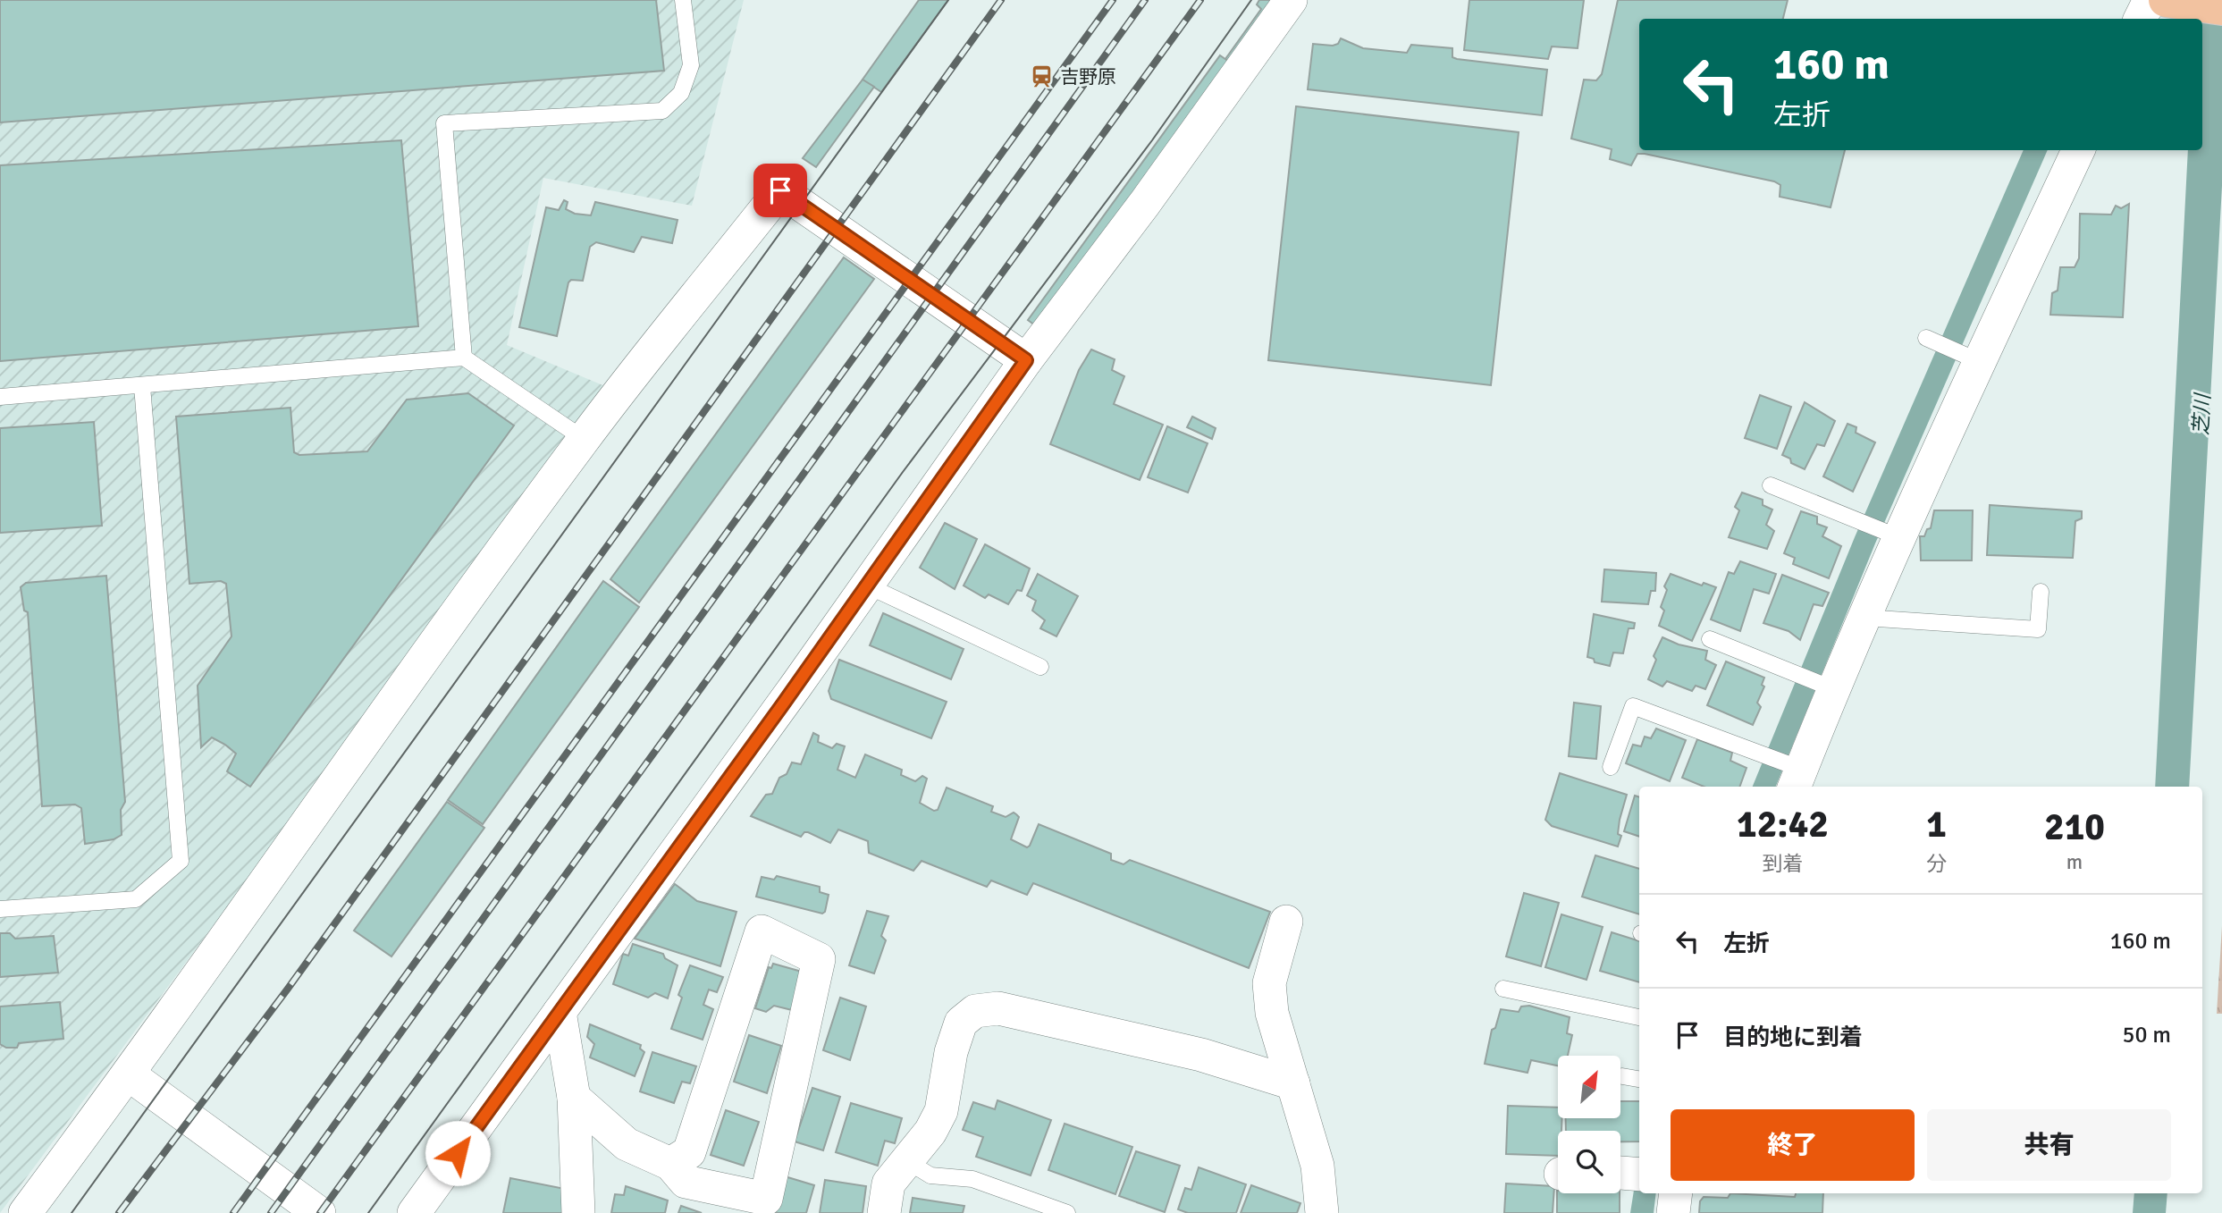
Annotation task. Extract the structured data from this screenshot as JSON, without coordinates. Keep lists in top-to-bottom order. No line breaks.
{"water":["芝川"],"places":{"station":["吉野原"]},"north":"top right","page":{"turn":["160 m","左折"],"eta":["12:42","到着","1","分","210","m"],"list":[{"name":"左折","value":"160 m"},{"name":"目的地に到着","value":"50 m"}],"buttons":["終了","共有"]}}
